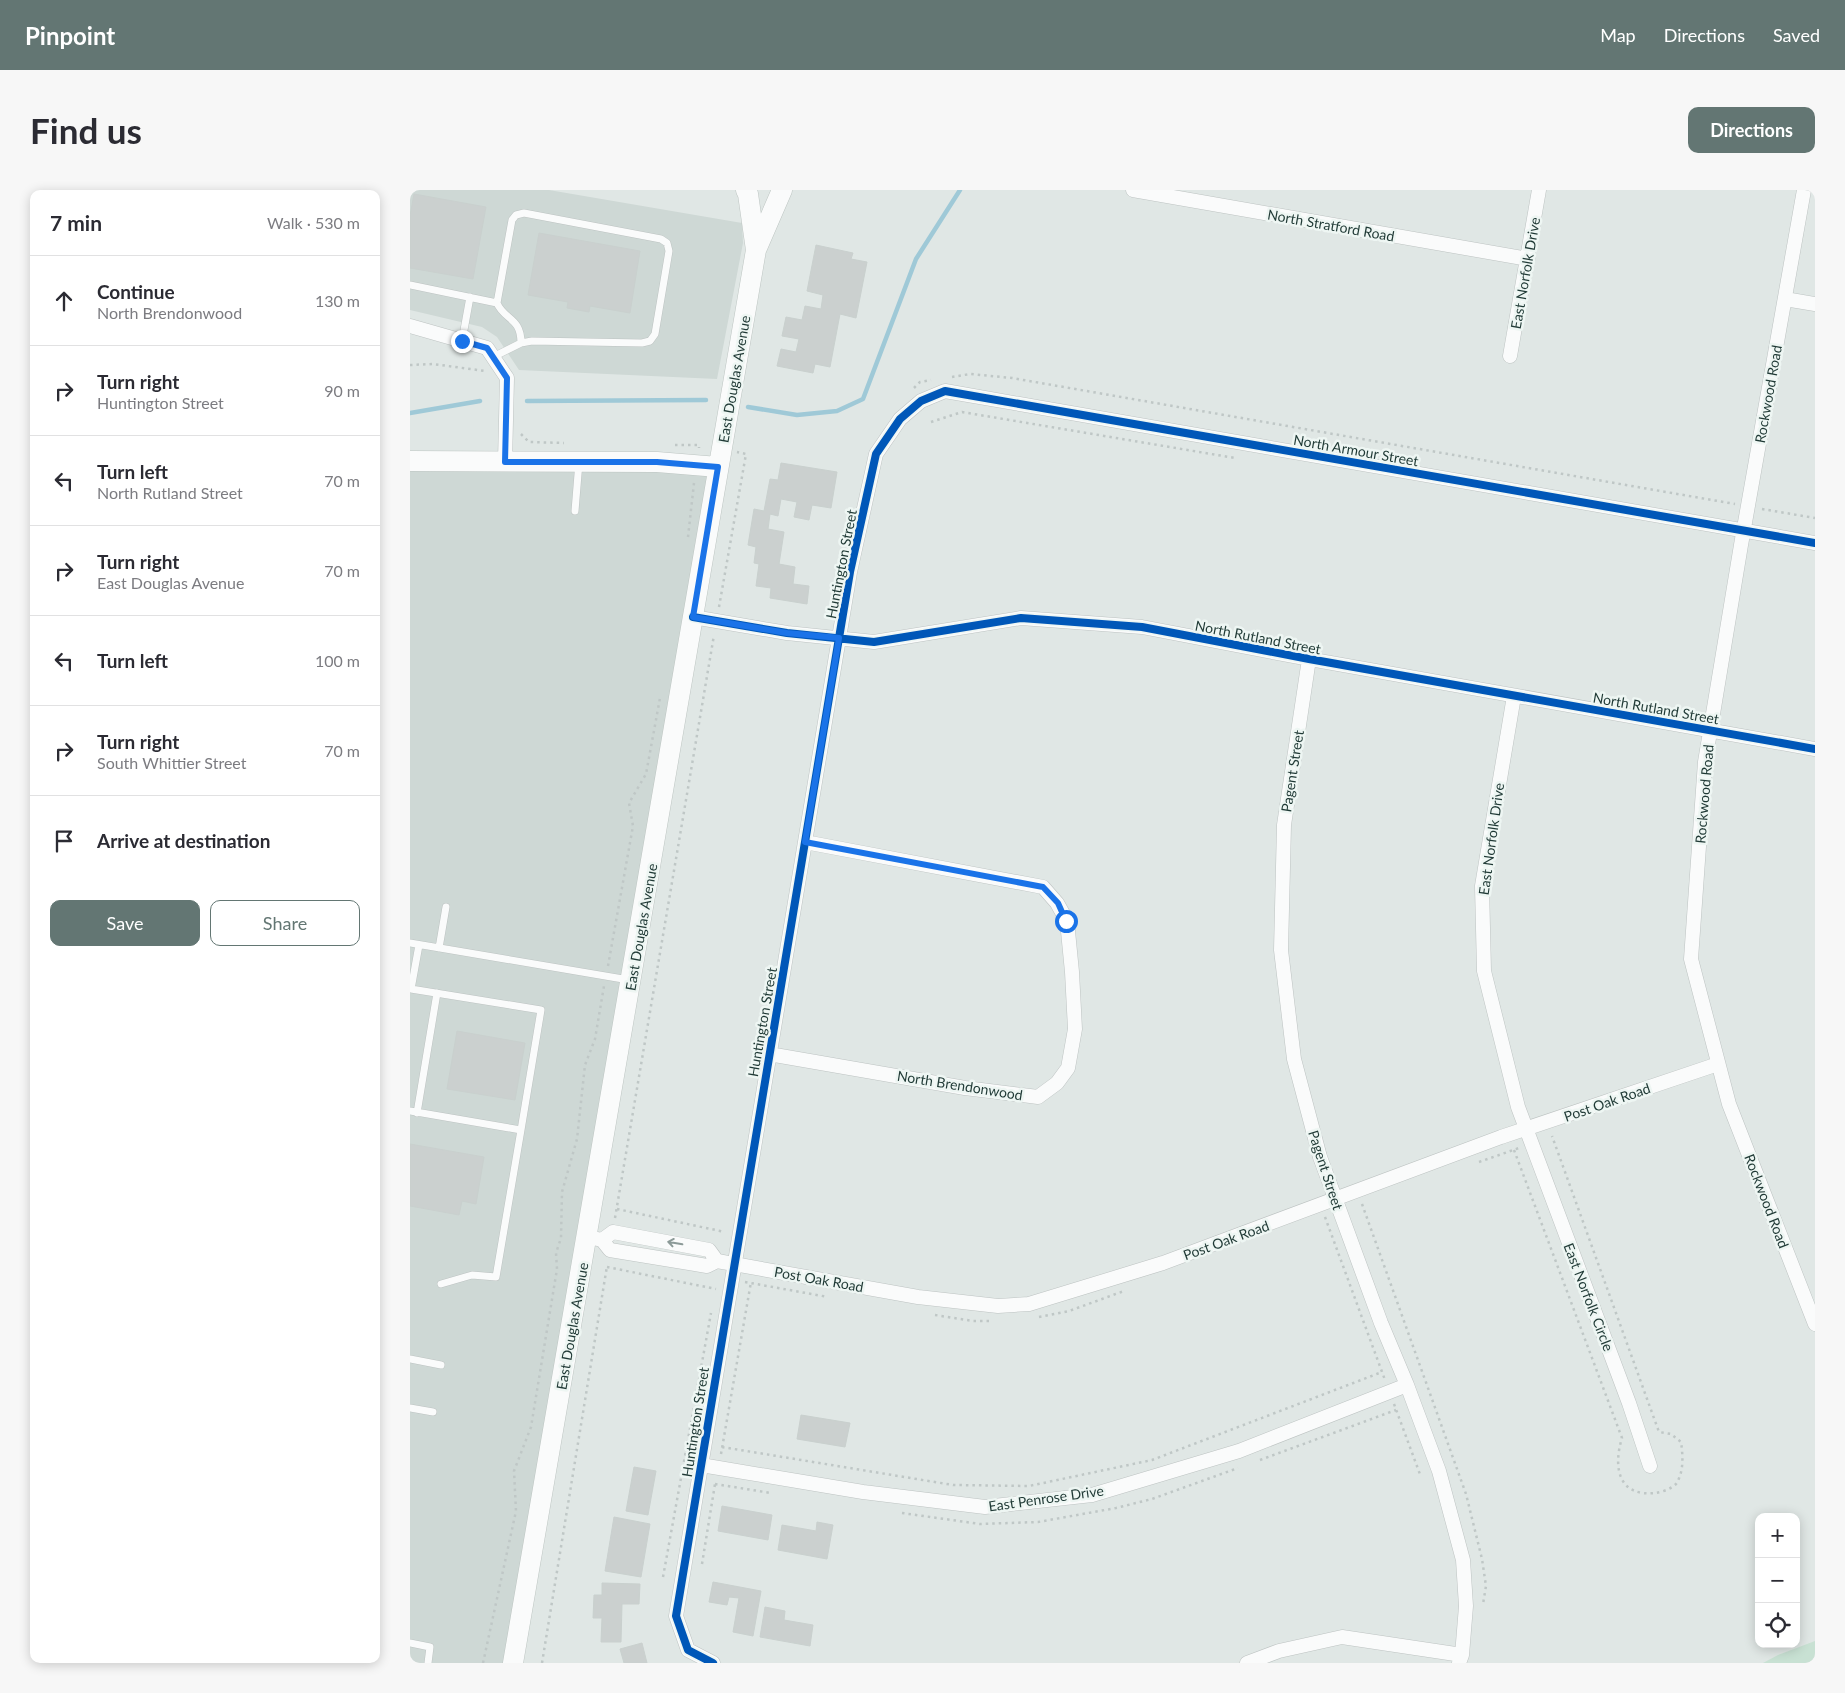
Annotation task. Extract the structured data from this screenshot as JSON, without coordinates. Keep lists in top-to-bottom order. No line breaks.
{"streets":{"street":["North Stratford Road","East Norfolk Drive","East Douglas Avenue","Rockwood Road","North Armour Street","Huntington Street","North Rutland Street","Pagent Street","North Brendonwood","Post Oak Road","East Norfolk Circle","East Penrose Drive"]},"crossings":[["North Stratford Road","East Norfolk Drive"],["East Norfolk Drive","North Rutland Street"],["East Norfolk Drive","Post Oak Road"],["East Norfolk Drive","East Norfolk Circle"],["East Douglas Avenue","North Rutland Street"],["East Douglas Avenue","Post Oak Road"],["Rockwood Road","North Armour Street"],["Rockwood Road","North Rutland Street"],["Rockwood Road","Post Oak Road"],["North Armour Street","Huntington Street"],["Huntington Street","North Rutland Street"],["Huntington Street","North Brendonwood"],["Huntington Street","Post Oak Road"],["Huntington Street","East Penrose Drive"],["North Rutland Street","Pagent Street"],["Pagent Street","Post Oak Road"],["Pagent Street","East Penrose Drive"],["Post Oak Road","East Norfolk Circle"]],"page":{"header":"Pinpoint","nav":["Map","Directions","Saved"],"buttons":["Directions",["Save","Share"]],"title":"Find us","heading":["7 min","Walk · 530 m"],"list":[["Continue","North Brendonwood","130 m"],["Turn right","Huntington Street","90 m"],["Turn left","North Rutland Street","70 m"],["Turn right","East Douglas Avenue","70 m"],["Turn left","100 m"],["Turn right","South Whittier Street","70 m"],"Arrive at destination"],"map_buttons":["+","−"]}}
